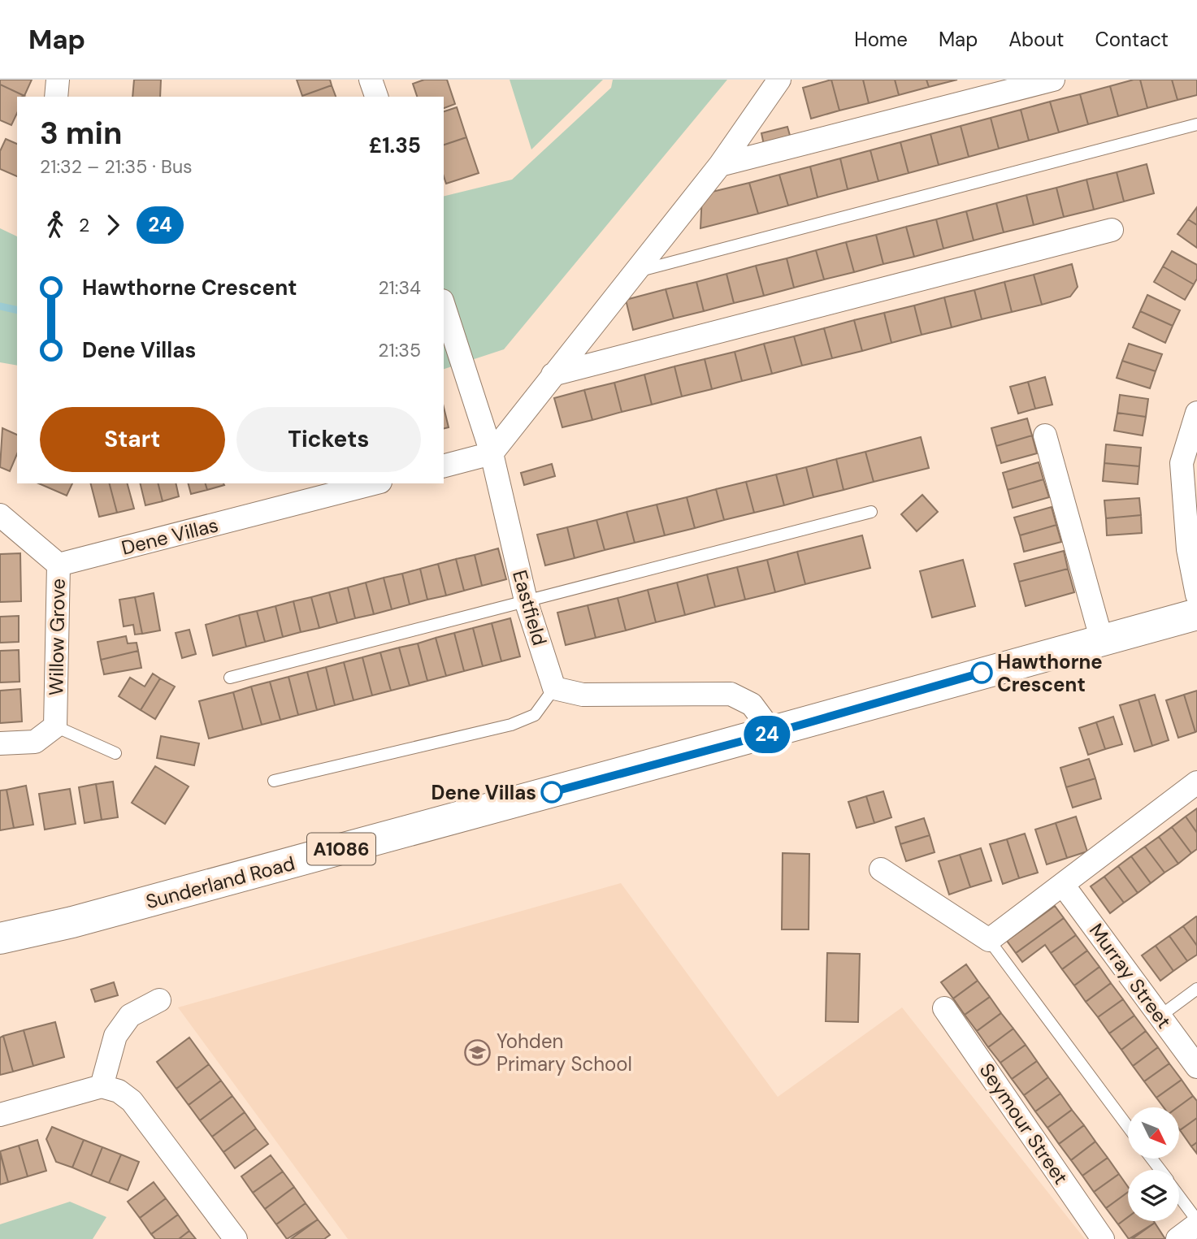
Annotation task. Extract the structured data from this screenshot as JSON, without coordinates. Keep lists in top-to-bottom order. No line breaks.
{"streets":{"main road":["A1086","Sunderland Road"],"street":["Dene Villas","Eastfield","Willow Grove","Murray Street","Seymour Street"]},"crossings":[["Dene Villas","Willow Grove"]],"places":{"other":["Hawthorne Crescent","Dene Villas"],"school or university":["Yohden Primary School"]},"lines":["bus line 24"],"north":"bottom right","page":{"header":"Map","nav":["Home","Map","About","Contact"],"on_map":"24","heading":["3 min","21:32 – 21:35 · Bus","£1.35"],"legs":["2","24"],"list":[{"name":"Hawthorne Crescent","value":"21:34"},{"name":"Dene Villas","value":"21:35"}],"buttons":["Start","Tickets"]}}
